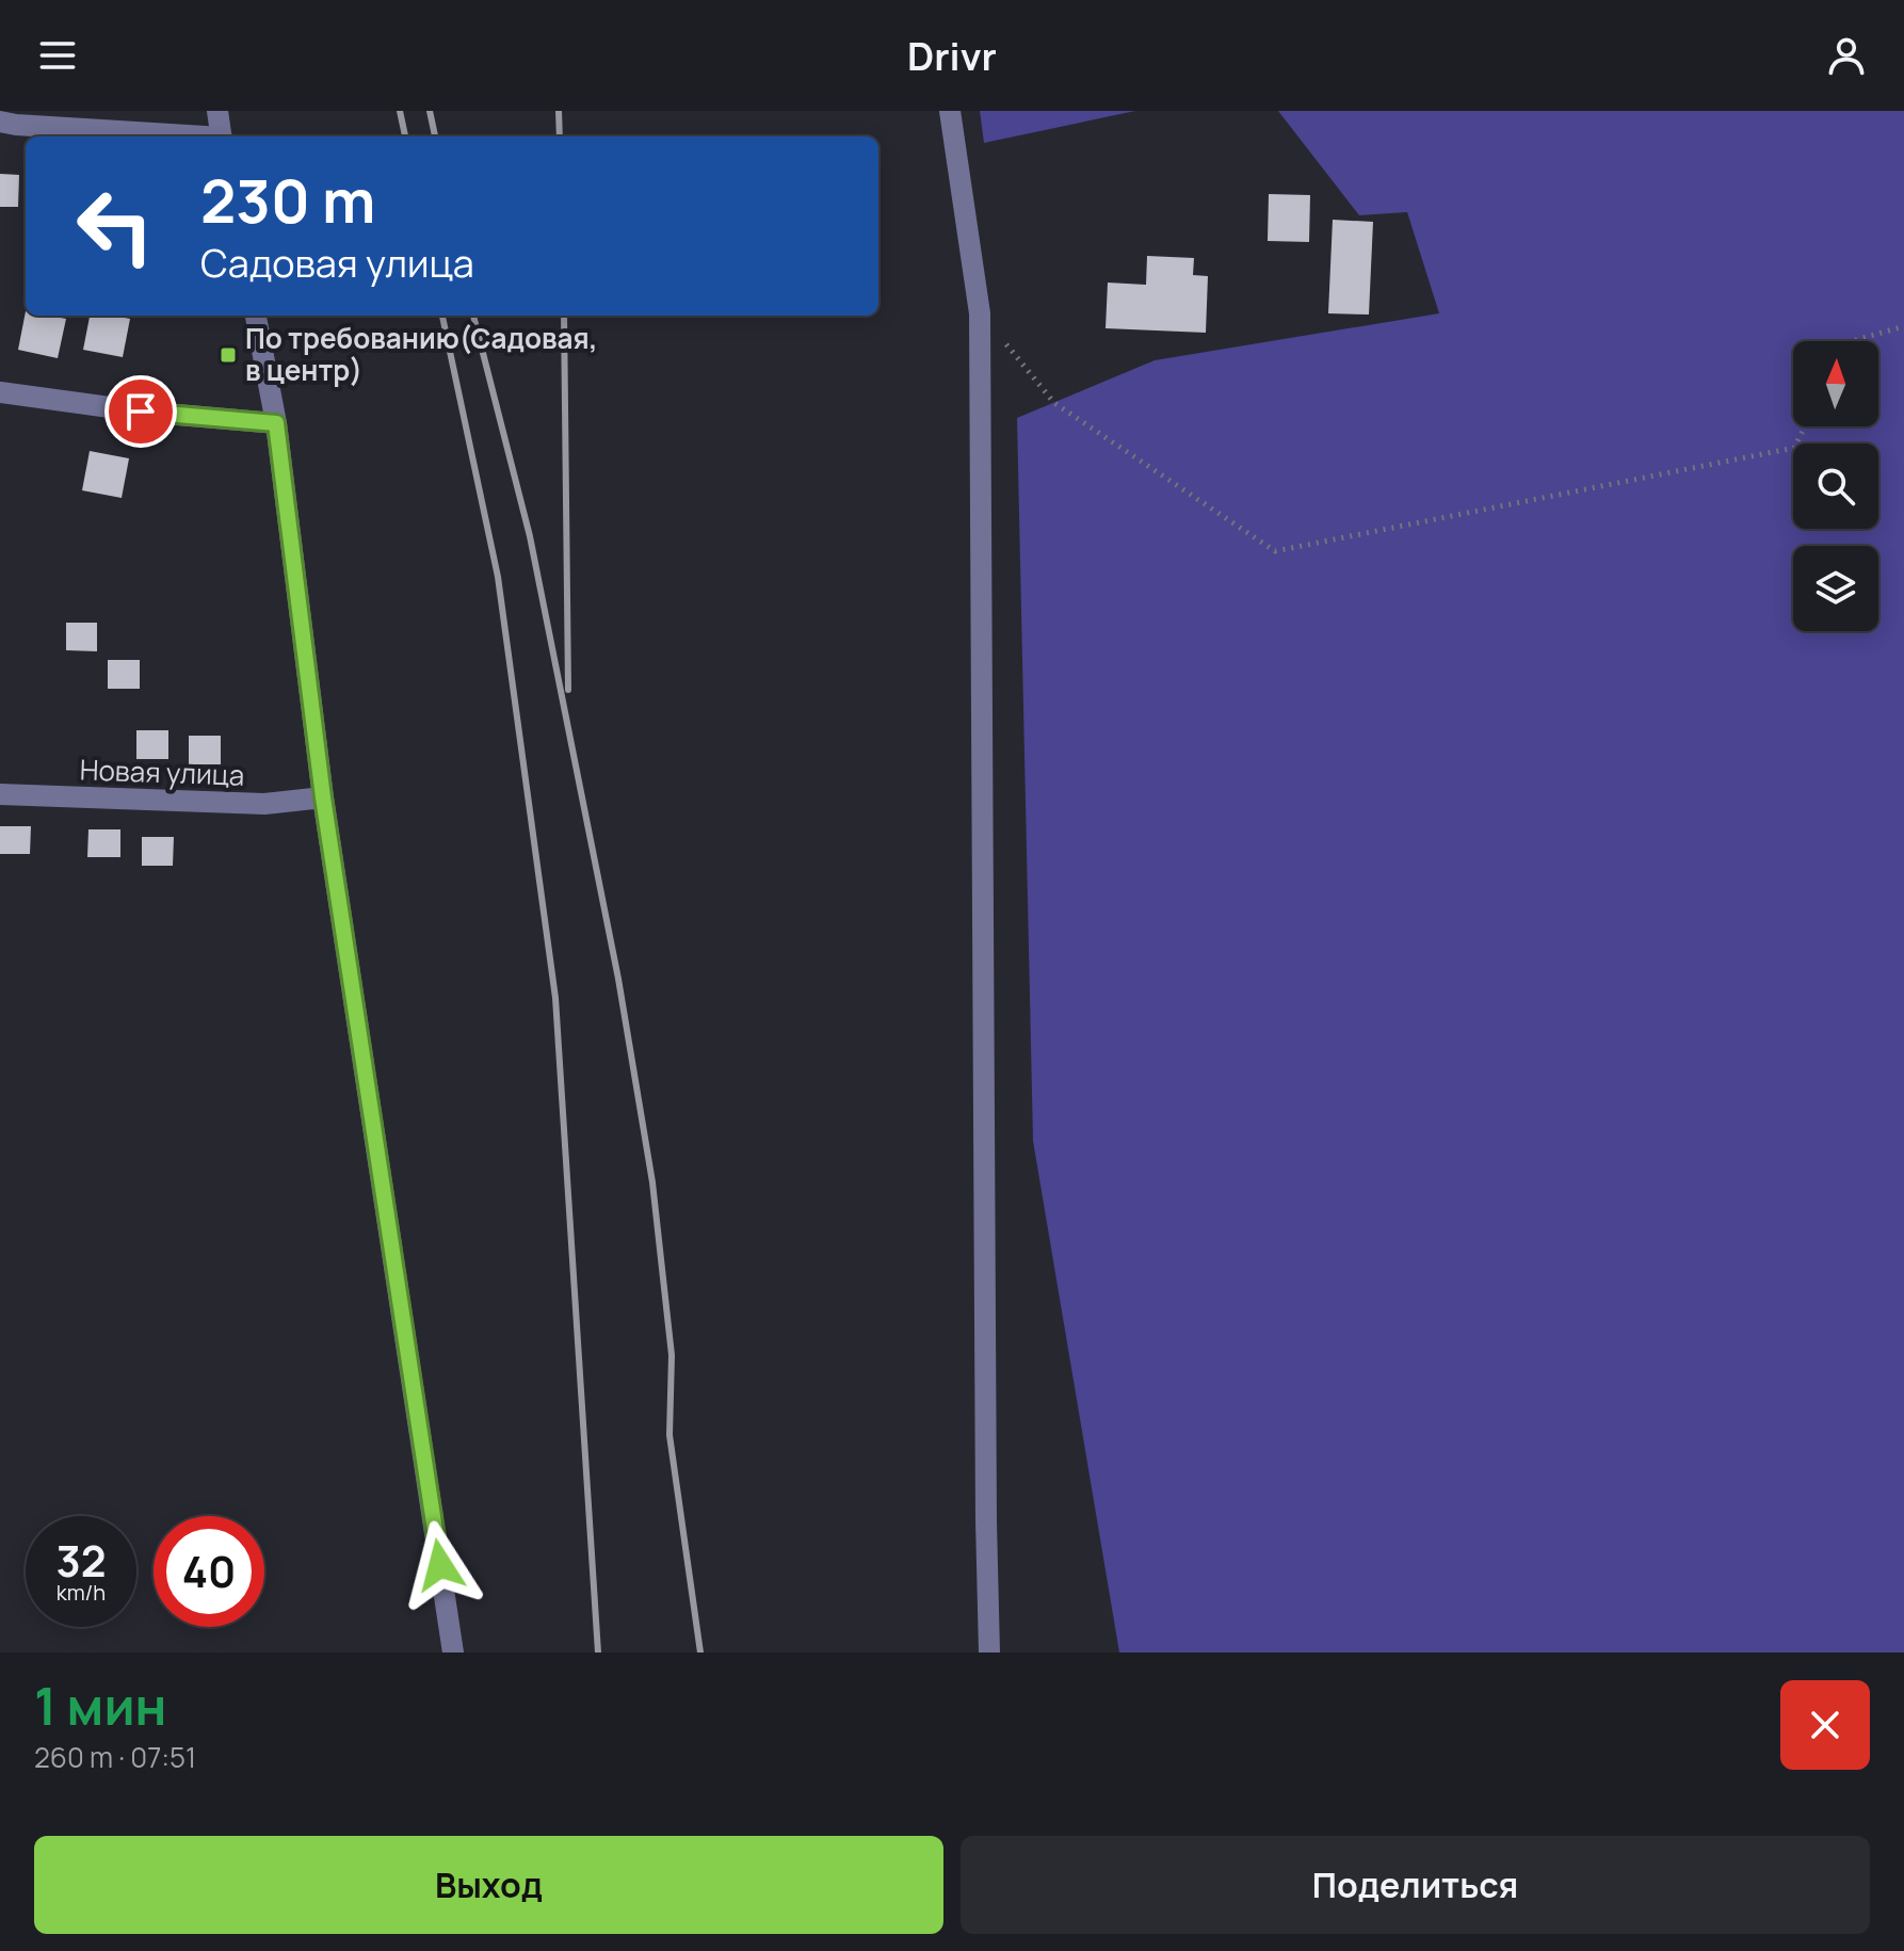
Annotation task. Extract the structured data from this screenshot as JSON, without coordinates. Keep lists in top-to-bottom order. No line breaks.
{"streets":{"street":["Новая улица"]},"places":{"transit":["По требованию(Садовая, в центр)"]},"north":"top","page":{"header":"Drivr","turn":["230 m","Садовая улица"],"speed":"32 km/h","limit":"40","heading":["1 мин","260 m · 07:51"],"buttons":["Выход","Поделиться"]}}
